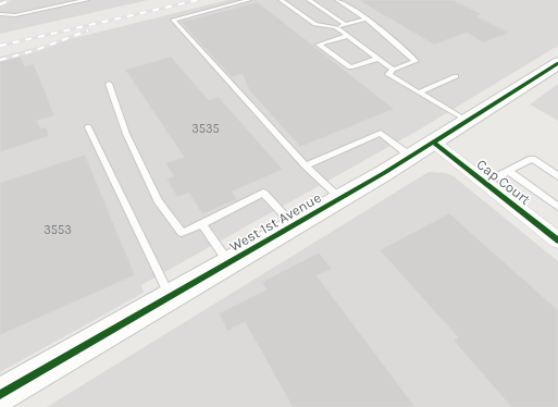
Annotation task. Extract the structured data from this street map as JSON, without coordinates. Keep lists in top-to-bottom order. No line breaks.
{"streets":{"street":["Cap Court","West 1st Avenue"]},"crossings":[["Cap Court","West 1st Avenue"]],"house_numbers":["3535","3553"]}
